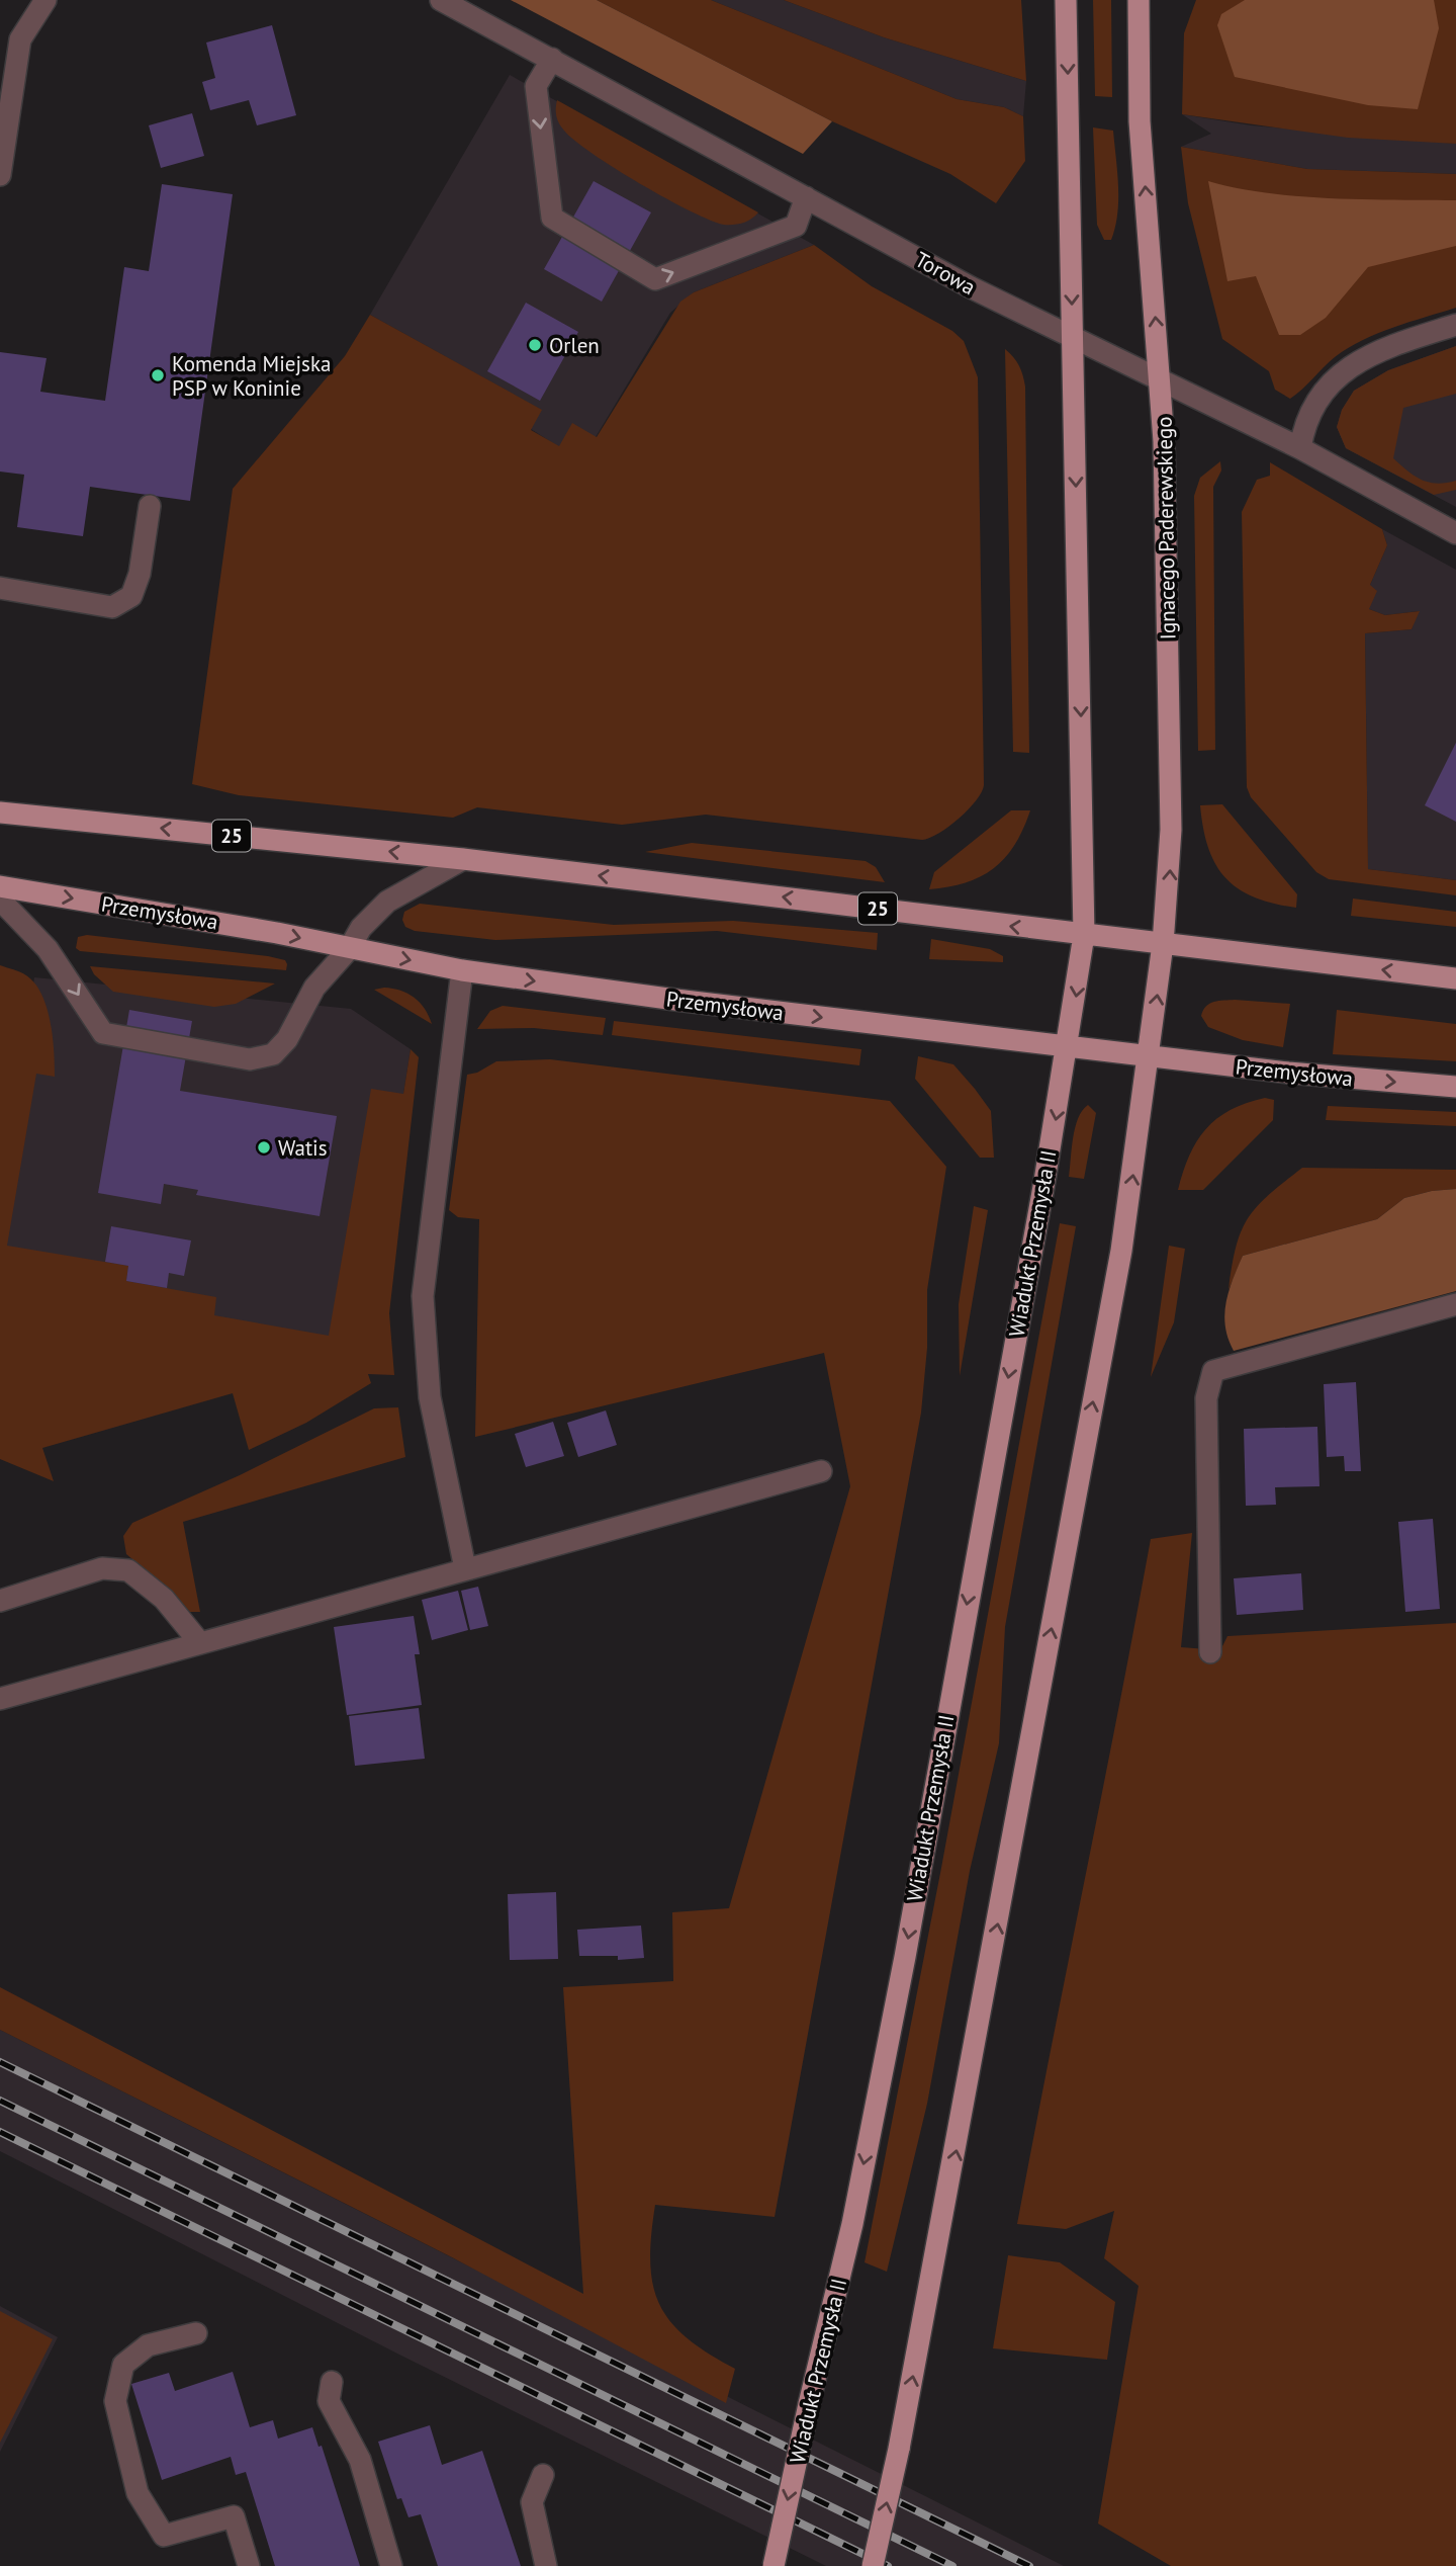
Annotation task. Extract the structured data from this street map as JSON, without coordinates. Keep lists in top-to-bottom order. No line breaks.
{"streets":{"main road":["Ignacego Paderewskiego","25","Przemysłowa","Wiadukt Przemysła II"],"street":["Torowa"]},"crossings":[["Torowa","Ignacego Paderewskiego"],["Ignacego Paderewskiego","25"],["Ignacego Paderewskiego","Przemysłowa"],["Przemysłowa","Wiadukt Przemysła II"]],"places":["Orlen","Komenda Miejska PSP w Koninie","Watis"]}
